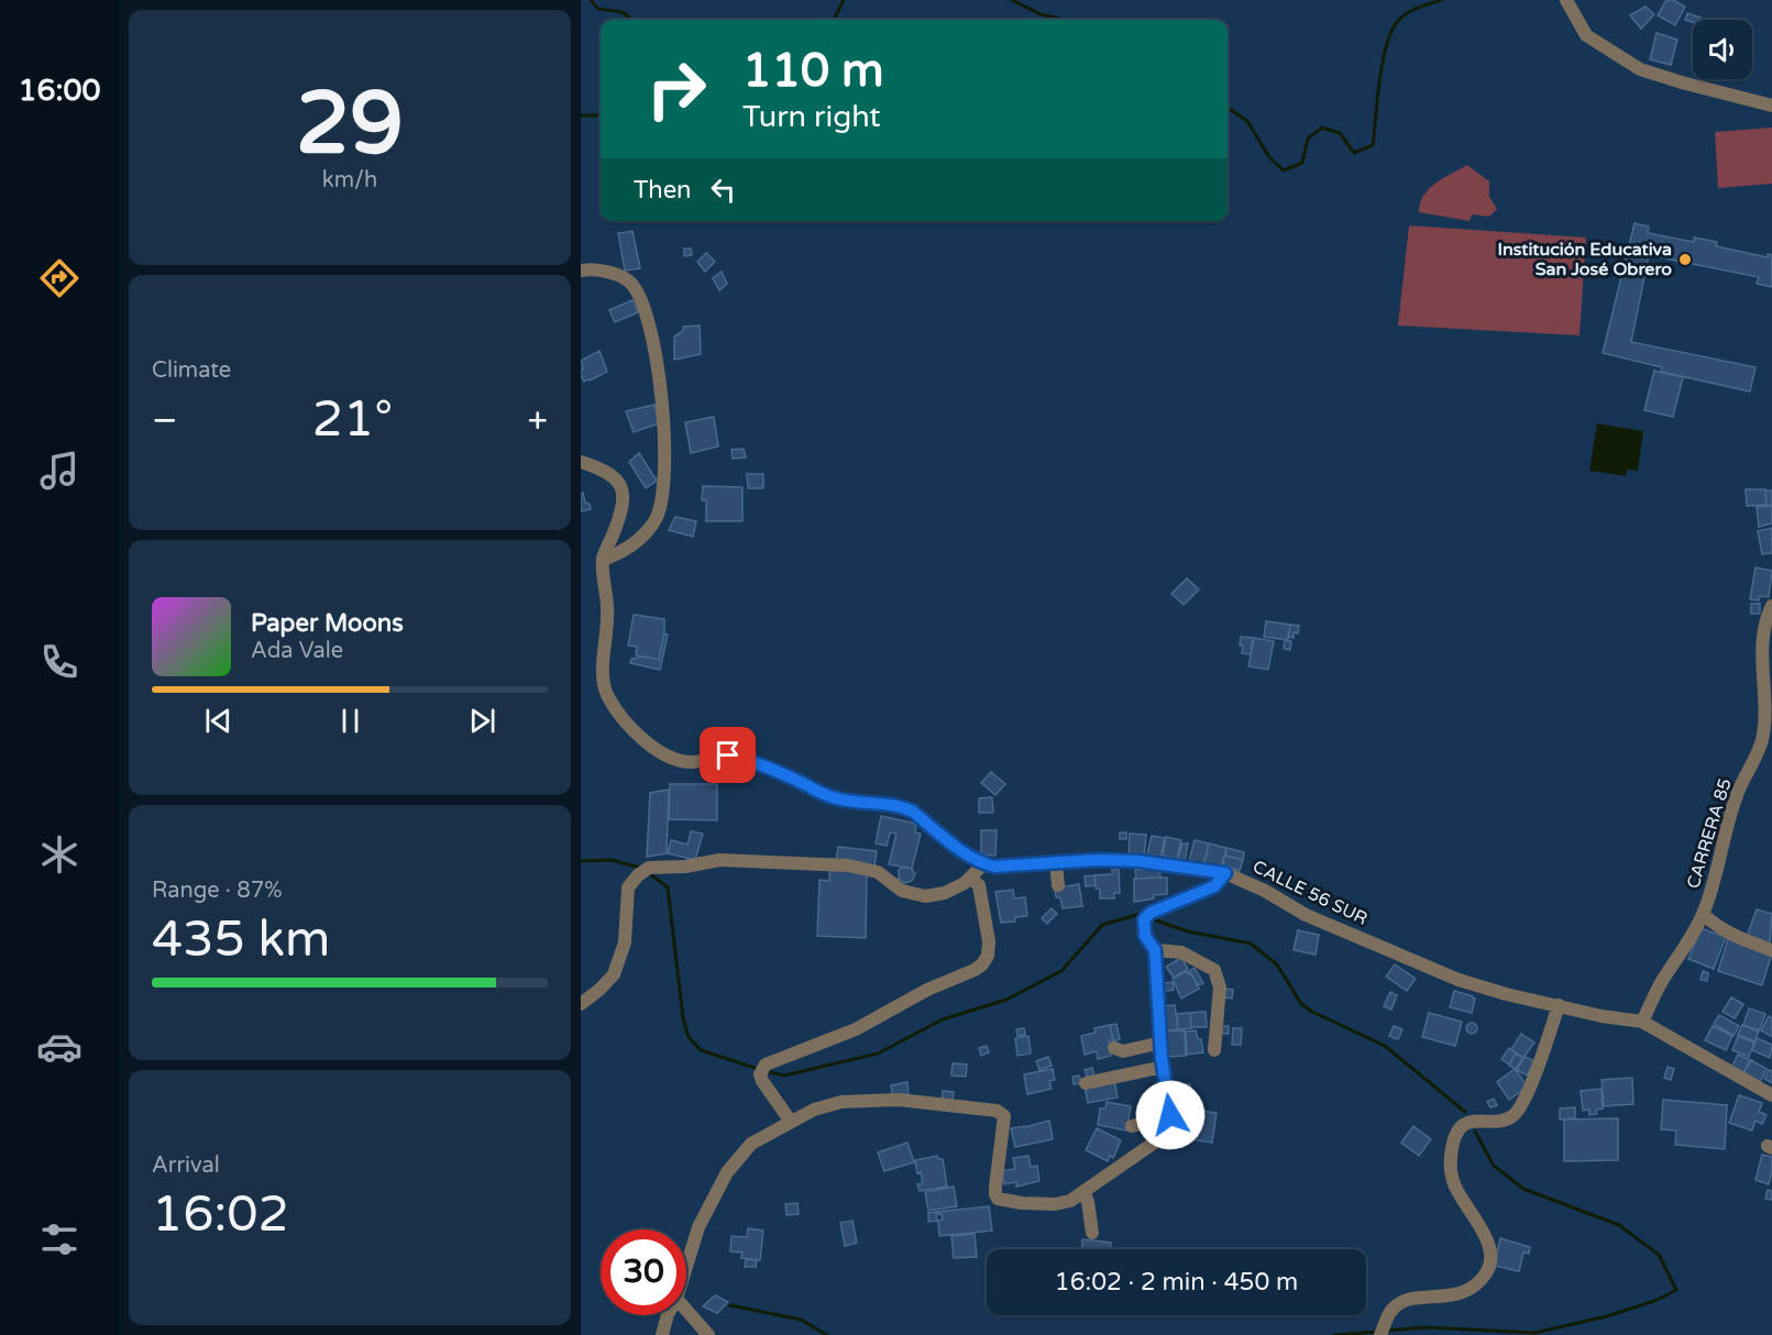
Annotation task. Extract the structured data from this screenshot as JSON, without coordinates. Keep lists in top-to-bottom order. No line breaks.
{"streets":{"street":["CARRERA 85","CALLE 56 SUR"]},"crossings":[["CARRERA 85","CALLE 56 SUR"]],"places":["Institución Educativa San José Obrero"],"page":{"tabs":"16:00","tile":[["29","km/h"],"Climate",["Range · 87%","435 km"],["Arrival","16:02"]],"turn":["110 m","Turn right"],"then":"Then","heat":["−","21°","+"],"song":["Paper Moons","Ada Vale"],"limit":"30","trip":"16:02 · 2 min · 450 m"}}
